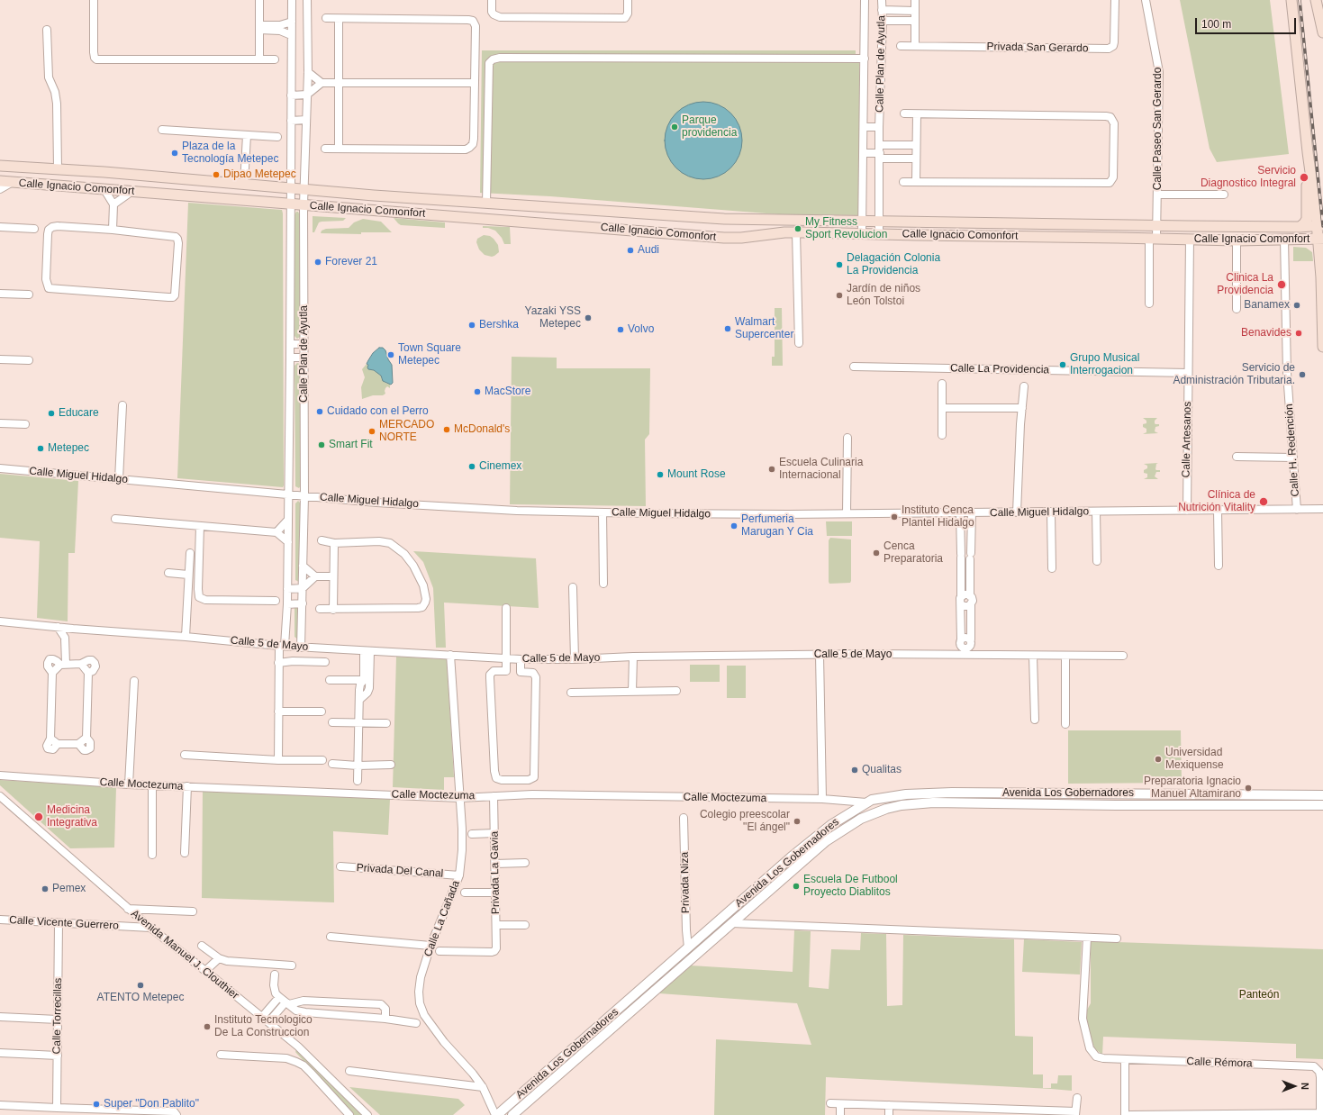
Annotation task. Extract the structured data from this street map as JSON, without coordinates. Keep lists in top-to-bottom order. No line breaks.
{"streets":{"main road":["Calle Ignacio Comonfort"],"street":["Privada San Gerardo","Calle Plan de Ayutla","Calle Paseo San Gerardo","Calle La Providencia","Calle Artesanos","Calle H. Redención","Calle Miguel Hidalgo","Calle 5 de Mayo","Calle Moctezuma","Avenida Los Gobernadores","Privada Del Canal","Privada La Gavia","Privada Niza","Calle La Cañada","Calle Vicente Guerrero","Avenida Manuel J. Clouthier","Calle Torrecillas","Calle Rémora"]},"crossings":[["Calle Plan de Ayutla","Calle Ignacio Comonfort"],["Calle Plan de Ayutla","Calle Miguel Hidalgo"],["Calle Plan de Ayutla","Calle 5 de Mayo"],["Calle Paseo San Gerardo","Calle Ignacio Comonfort"],["Calle Ignacio Comonfort","Calle Artesanos"],["Calle Ignacio Comonfort","Calle H. Redención"],["Calle La Providencia","Calle Artesanos"],["Calle Artesanos","Calle Miguel Hidalgo"],["Calle H. Redención","Calle Miguel Hidalgo"],["Calle 5 de Mayo","Calle La Cañada"],["Calle Moctezuma","Avenida Los Gobernadores"],["Calle Moctezuma","Privada La Gavia"],["Calle Moctezuma","Calle La Cañada"],["Avenida Los Gobernadores","Privada Niza"],["Avenida Los Gobernadores","Calle La Cañada"],["Privada Del Canal","Calle La Cañada"],["Calle Vicente Guerrero","Avenida Manuel J. Clouthier"],["Calle Vicente Guerrero","Calle Torrecillas"]],"parks":["Panteón"],"places":["Parque providencia","Plaza de la Tecnología Metepec","Dipao Metepec","Servicio Diagnostico Integral","My Fitness Sport Revolucion","Audi","Forever 21","Delagación Colonia La Providencia","Clinica La Providencia","Jardín de niños León Tolstoi","Banamex","Yazaki YSS Metepec","Bershka","Walmart Supercenter","Volvo","Benavides","Town Square Metepec","Grupo Musical Interrogacion","Servicio de Administración Tributaria.","MacStore","Cuidado con el Perro","Educare","McDonald's","MERCADO NORTE","Smart Fit","Metepec","Cinemex","Escuela Culinaria Internacional","Mount Rose","Clínica de Nutrición Vitality","Instituto Cenca Plantel Hidalgo","Perfumeria Marugan Y Cia","Cenca Preparatoria","Universidad Mexiquense","Qualitas","Preparatoria Ignacio Manuel Altamirano","Medicina Integrativa","Colegio preescolar \"El ángel\"","Escuela De Futbool Proyecto Diablitos","Pemex","ATENTO Metepec","Instituto Tecnologico De La Construccion","Super \"Don Pablito\""],"scale_bar":"100 m","north":"right"}
